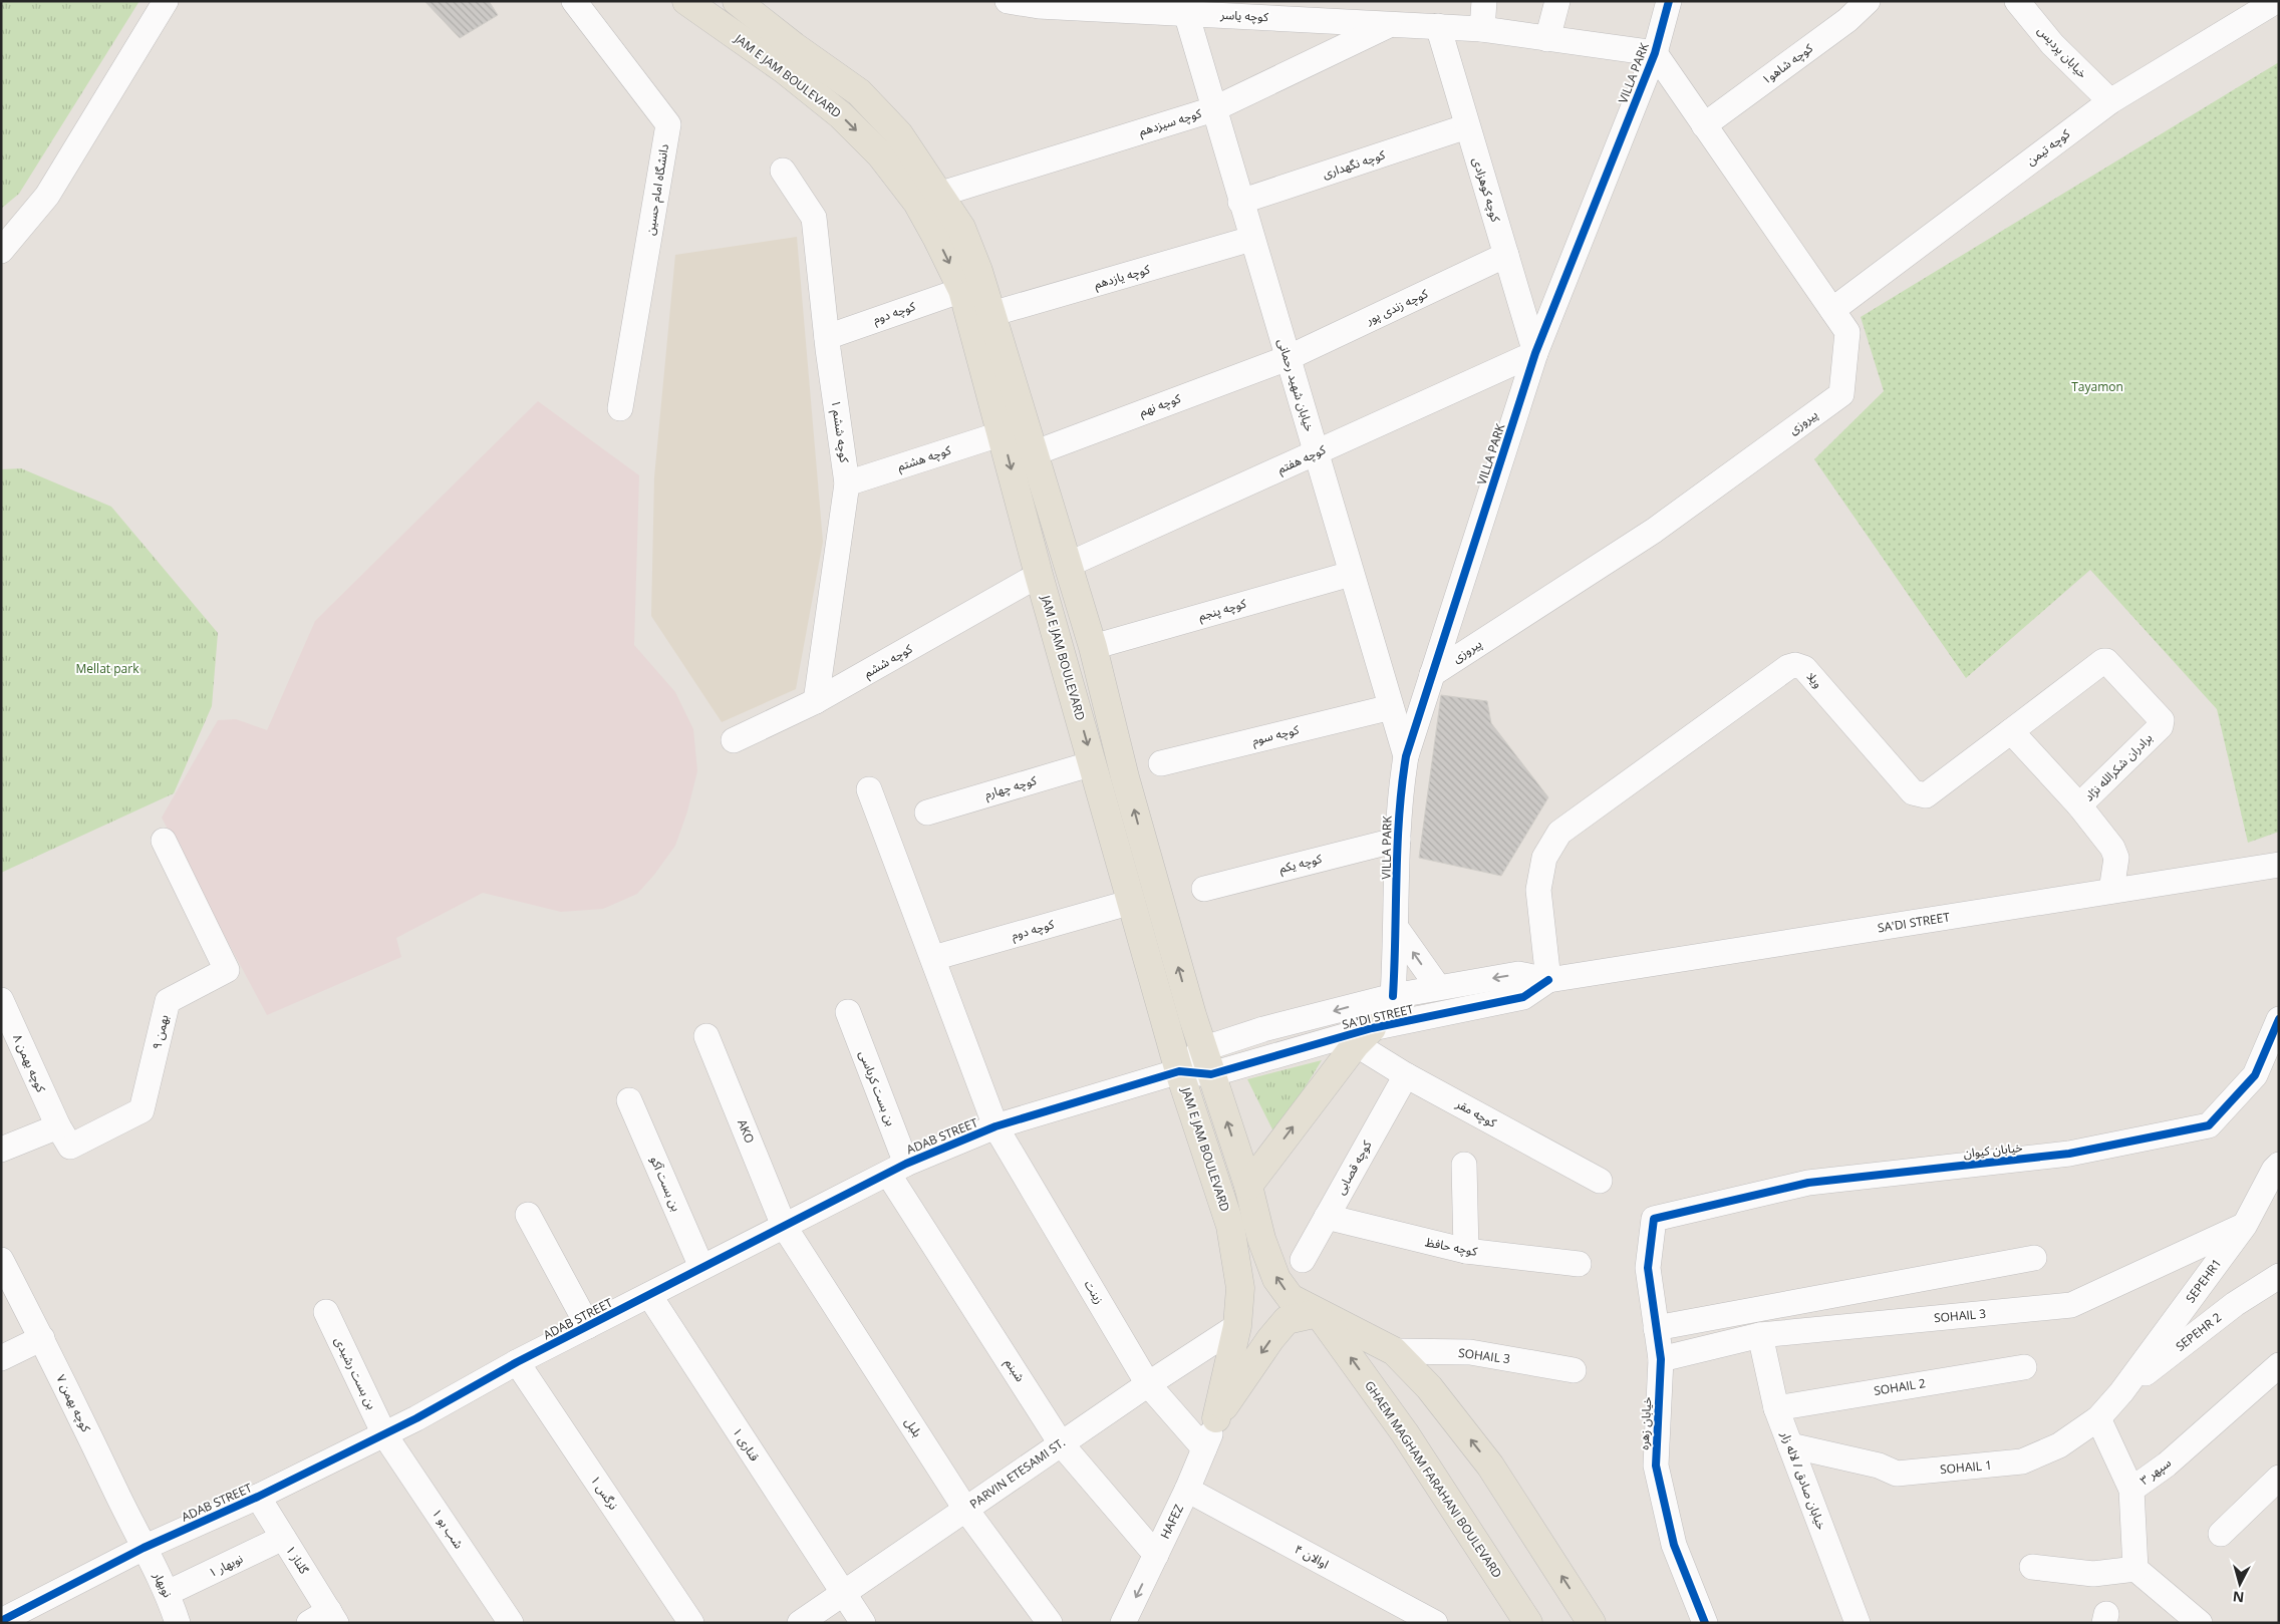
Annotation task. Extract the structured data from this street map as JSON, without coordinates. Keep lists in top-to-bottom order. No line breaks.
{"streets":{"main road":["JAM E JAM BOULEVARD","GHAEM MAGHAM FARAHANI BOULEVARD"],"street":["کوچه یاسر","خیابان پردیس","کوچه شاهو۱","VILLA PARK","کوچه سیزدهم","کوچه تیمن","کوچه نگهداری","دانشگاه امام حسین","کوچه کوهزادی","کوچه یازدهم","کوچه زندی پور","کوچه دوم","خیابان شهید رحمانی","کوچه نهم","پیروزی","کوچه ششم ۱","کوچه هشتم","کوچه هفتم","کوچه پنجم","کوچه ششم","ویلا","کوچه سوم","برادران شکرالله نژاد","کوچه چهارم","کوچه یکم","SA'DI STREET","بهمن ۹","کوچه بهمن ۸","بن بست کرباسی","کوچه مقر","AKO","ADAB STREET","خیابان کیوان","کوچه قصابی","بن بست آکو","کوچه حافظ","SEPEHR1","زینت","SOHAIL 3","SEPEHR 2","شبنم","بن بست رشیدی","SOHAIL 2","کوچه بهمن ۷","خیابان زهره","بلبل","قناری ۱","SOHAIL 1","سپهر ۳","PARVIN ETESAMI ST.","خیابان صادق / لاله زار","نرگس ۱","HAFEZ","شب بو ۱","اوالان ۴","گلناز ۱","نوبهار ۱","نوبهار"]},"crossings":[["کوچه یاسر","VILLA PARK"],["کوچه یاسر","کوچه سیزدهم"],["کوچه یاسر","کوچه کوهزادی"],["کوچه یاسر","خیابان شهید رحمانی"],["کوچه یاسر","پیروزی"],["خیابان پردیس","کوچه تیمن"],["کوچه شاهو۱","پیروزی"],["VILLA PARK","کوچه کوهزادی"],["VILLA PARK","خیابان شهید رحمانی"],["VILLA PARK","پیروزی"],["VILLA PARK","کوچه هفتم"],["VILLA PARK","کوچه یکم"],["VILLA PARK","SA'DI STREET"],["JAM E JAM BOULEVARD","کوچه دوم"],["JAM E JAM BOULEVARD","کوچه هشتم"],["JAM E JAM BOULEVARD","کوچه ششم"],["JAM E JAM BOULEVARD","کوچه چهارم"],["JAM E JAM BOULEVARD","ADAB STREET"],["JAM E JAM BOULEVARD","PARVIN ETESAMI ST."],["JAM E JAM BOULEVARD","HAFEZ"],["کوچه سیزدهم","خیابان شهید رحمانی"],["کوچه تیمن","پیروزی"],["کوچه نگهداری","کوچه کوهزادی"],["کوچه نگهداری","خیابان شهید رحمانی"],["کوچه کوهزادی","کوچه زندی پور"],["کوچه کوهزادی","کوچه هفتم"],["کوچه یازدهم","خیابان شهید رحمانی"],["کوچه زندی پور","خیابان شهید رحمانی"],["کوچه زندی پور","کوچه نهم"],["کوچه دوم","کوچه ششم ۱"],["کوچه دوم","زینت"],["خیابان شهید رحمانی","کوچه نهم"],["خیابان شهید رحمانی","کوچه هفتم"],["خیابان شهید رحمانی","کوچه پنجم"],["خیابان شهید رحمانی","کوچه سوم"],["کوچه ششم ۱","کوچه هشتم"],["کوچه ششم ۱","کوچه ششم"],["ویلا","برادران شکرالله نژاد"],["ویلا","SA'DI STREET"],["SA'DI STREET","کوچه مقر"],["بهمن ۹","کوچه بهمن ۸"],["بن بست کرباسی","ADAB STREET"],["بن بست کرباسی","شبنم"],["کوچه مقر","کوچه قصابی"],["AKO","ADAB STREET"],["AKO","بلبل"],["ADAB STREET","بن بست آکو"],["ADAB STREET","زینت"],["ADAB STREET","شبنم"],["ADAB STREET","بن بست رشیدی"],["ADAB STREET","کوچه بهمن ۷"],["ADAB STREET","بلبل"],["ADAB STREET","قناری ۱"],["ADAB STREET","نرگس ۱"],["ADAB STREET","شب بو ۱"],["ADAB STREET","گلناز ۱"],["ADAB STREET","نوبهار"],["خیابان کیوان","خیابان زهره"],["کوچه قصابی","کوچه حافظ"],["SEPEHR1","SOHAIL 3"],["SEPEHR1","SEPEHR 2"],["SEPEHR1","SOHAIL 1"],["زینت","PARVIN ETESAMI ST."],["زینت","HAFEZ"],["SOHAIL 3","خیابان زهره"],["SOHAIL 3","خیابان صادق / لاله زار"],["SEPEHR 2","SOHAIL 1"],["شبنم","PARVIN ETESAMI ST."],["شبنم","HAFEZ"],["بن بست رشیدی","شب بو ۱"],["SOHAIL 2","خیابان صادق / لاله زار"],["کوچه بهمن ۷","نوبهار"],["بلبل","PARVIN ETESAMI ST."],["قناری ۱","PARVIN ETESAMI ST."],["SOHAIL 1","خیابان صادق / لاله زار"],["HAFEZ","اوالان ۴"],["گلناز ۱","نوبهار ۱"],["نوبهار ۱","نوبهار"]],"parks":["Tayamon","Mellat park"],"north":"bottom"}
